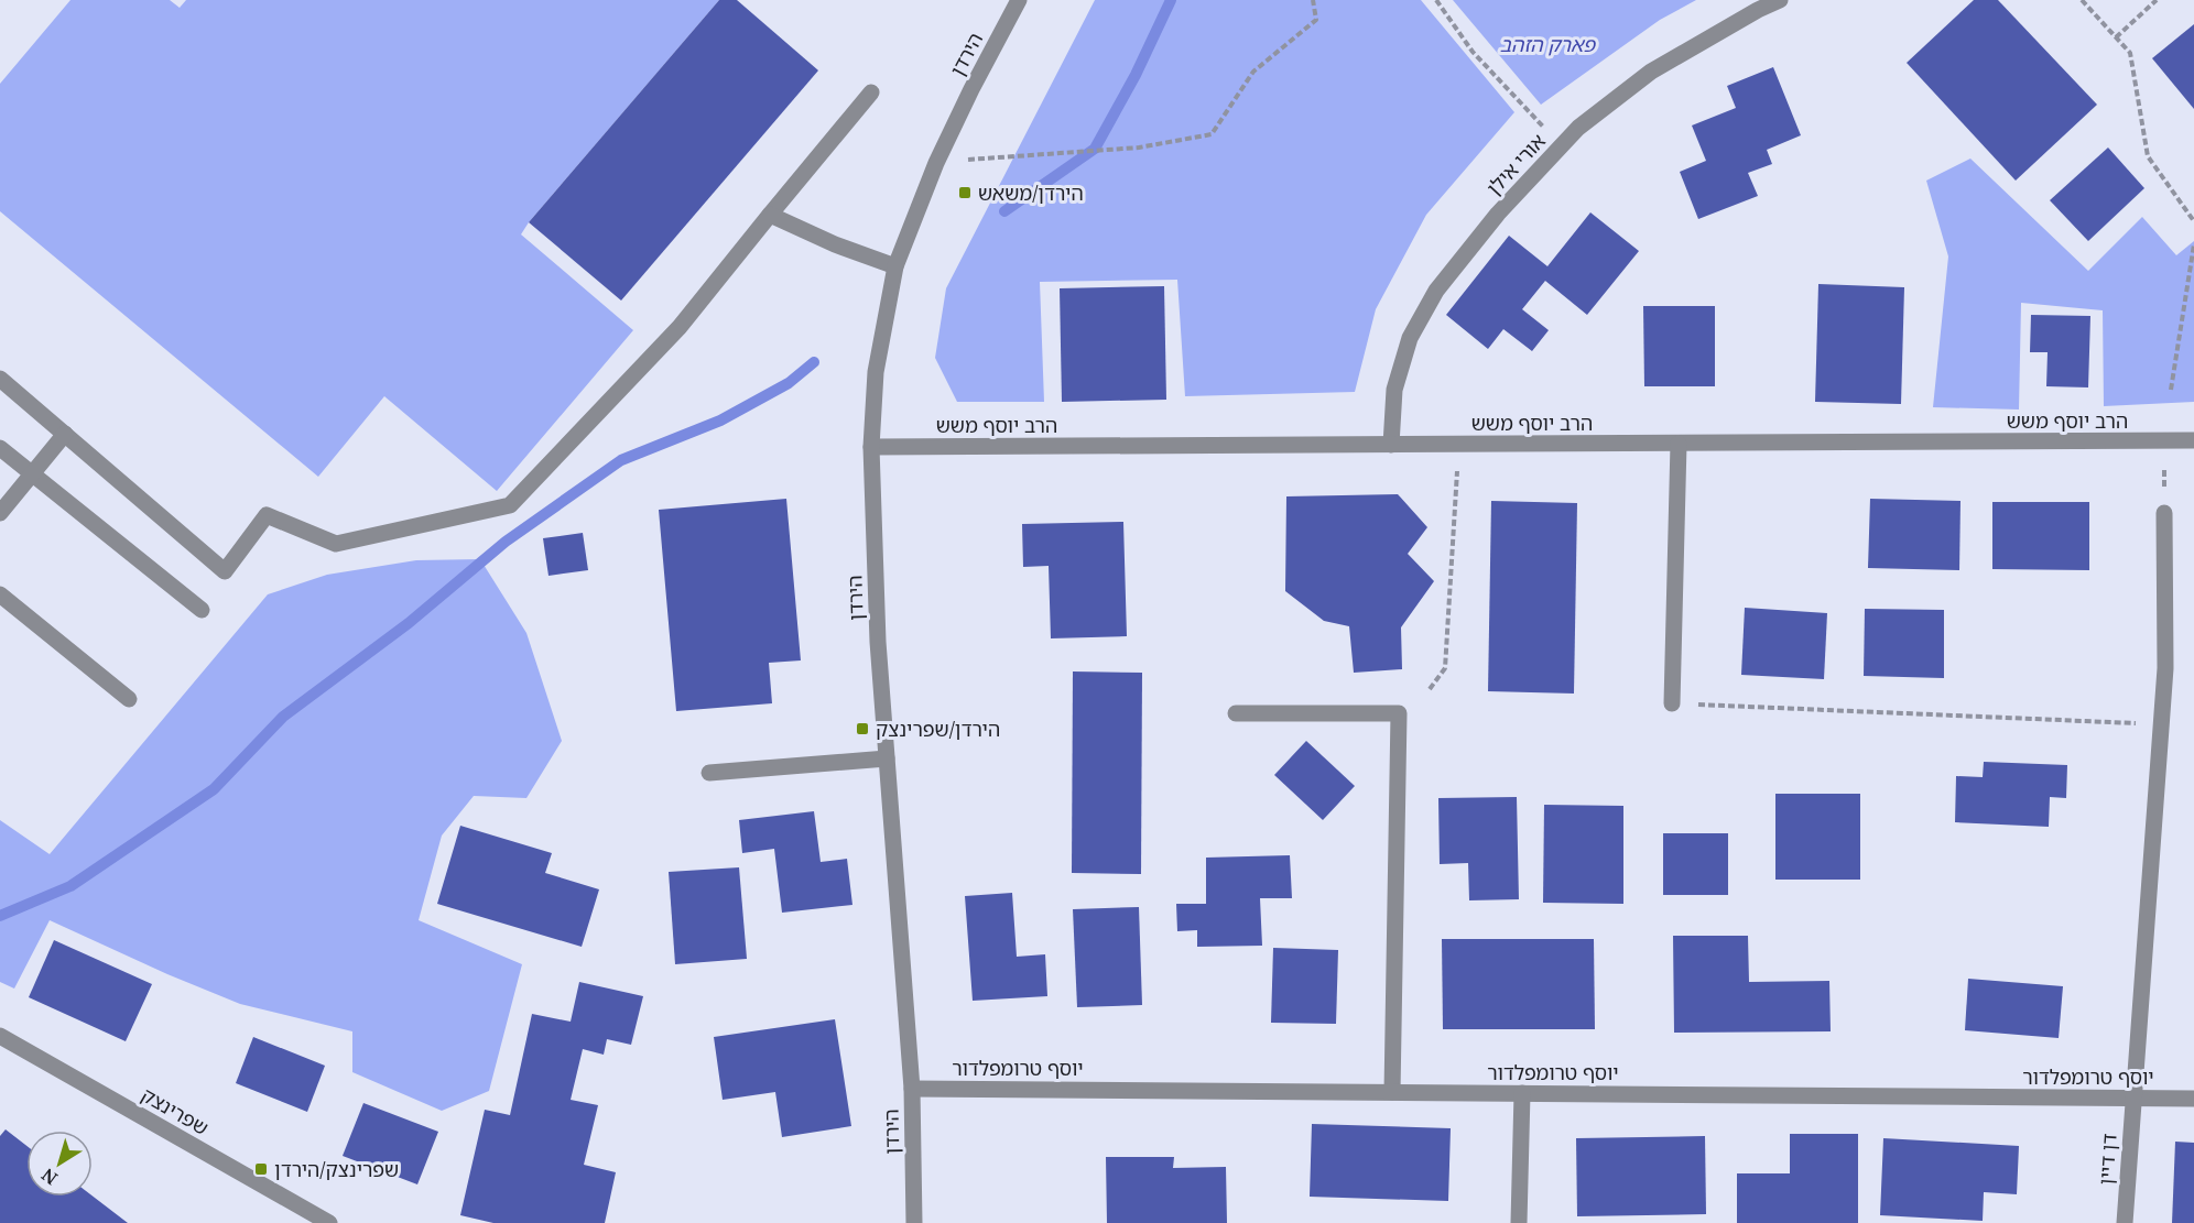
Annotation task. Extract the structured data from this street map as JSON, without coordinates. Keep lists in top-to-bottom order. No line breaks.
{"streets":{"street":["הירדן","אורי אילן","הרב יוסף משש","יוסף טרומפלדור","שפרינצק","דן דיין"]},"crossings":[["הירדן","הרב יוסף משש"],["הירדן","יוסף טרומפלדור"],["אורי אילן","הרב יוסף משש"],["יוסף טרומפלדור","דן דיין"]],"parks":["פארק הזהב"],"places":{"transit":["הירדן/משאש","הירדן/שפרינצק","שפרינצק/הירדן"]},"north":"bottom left"}
